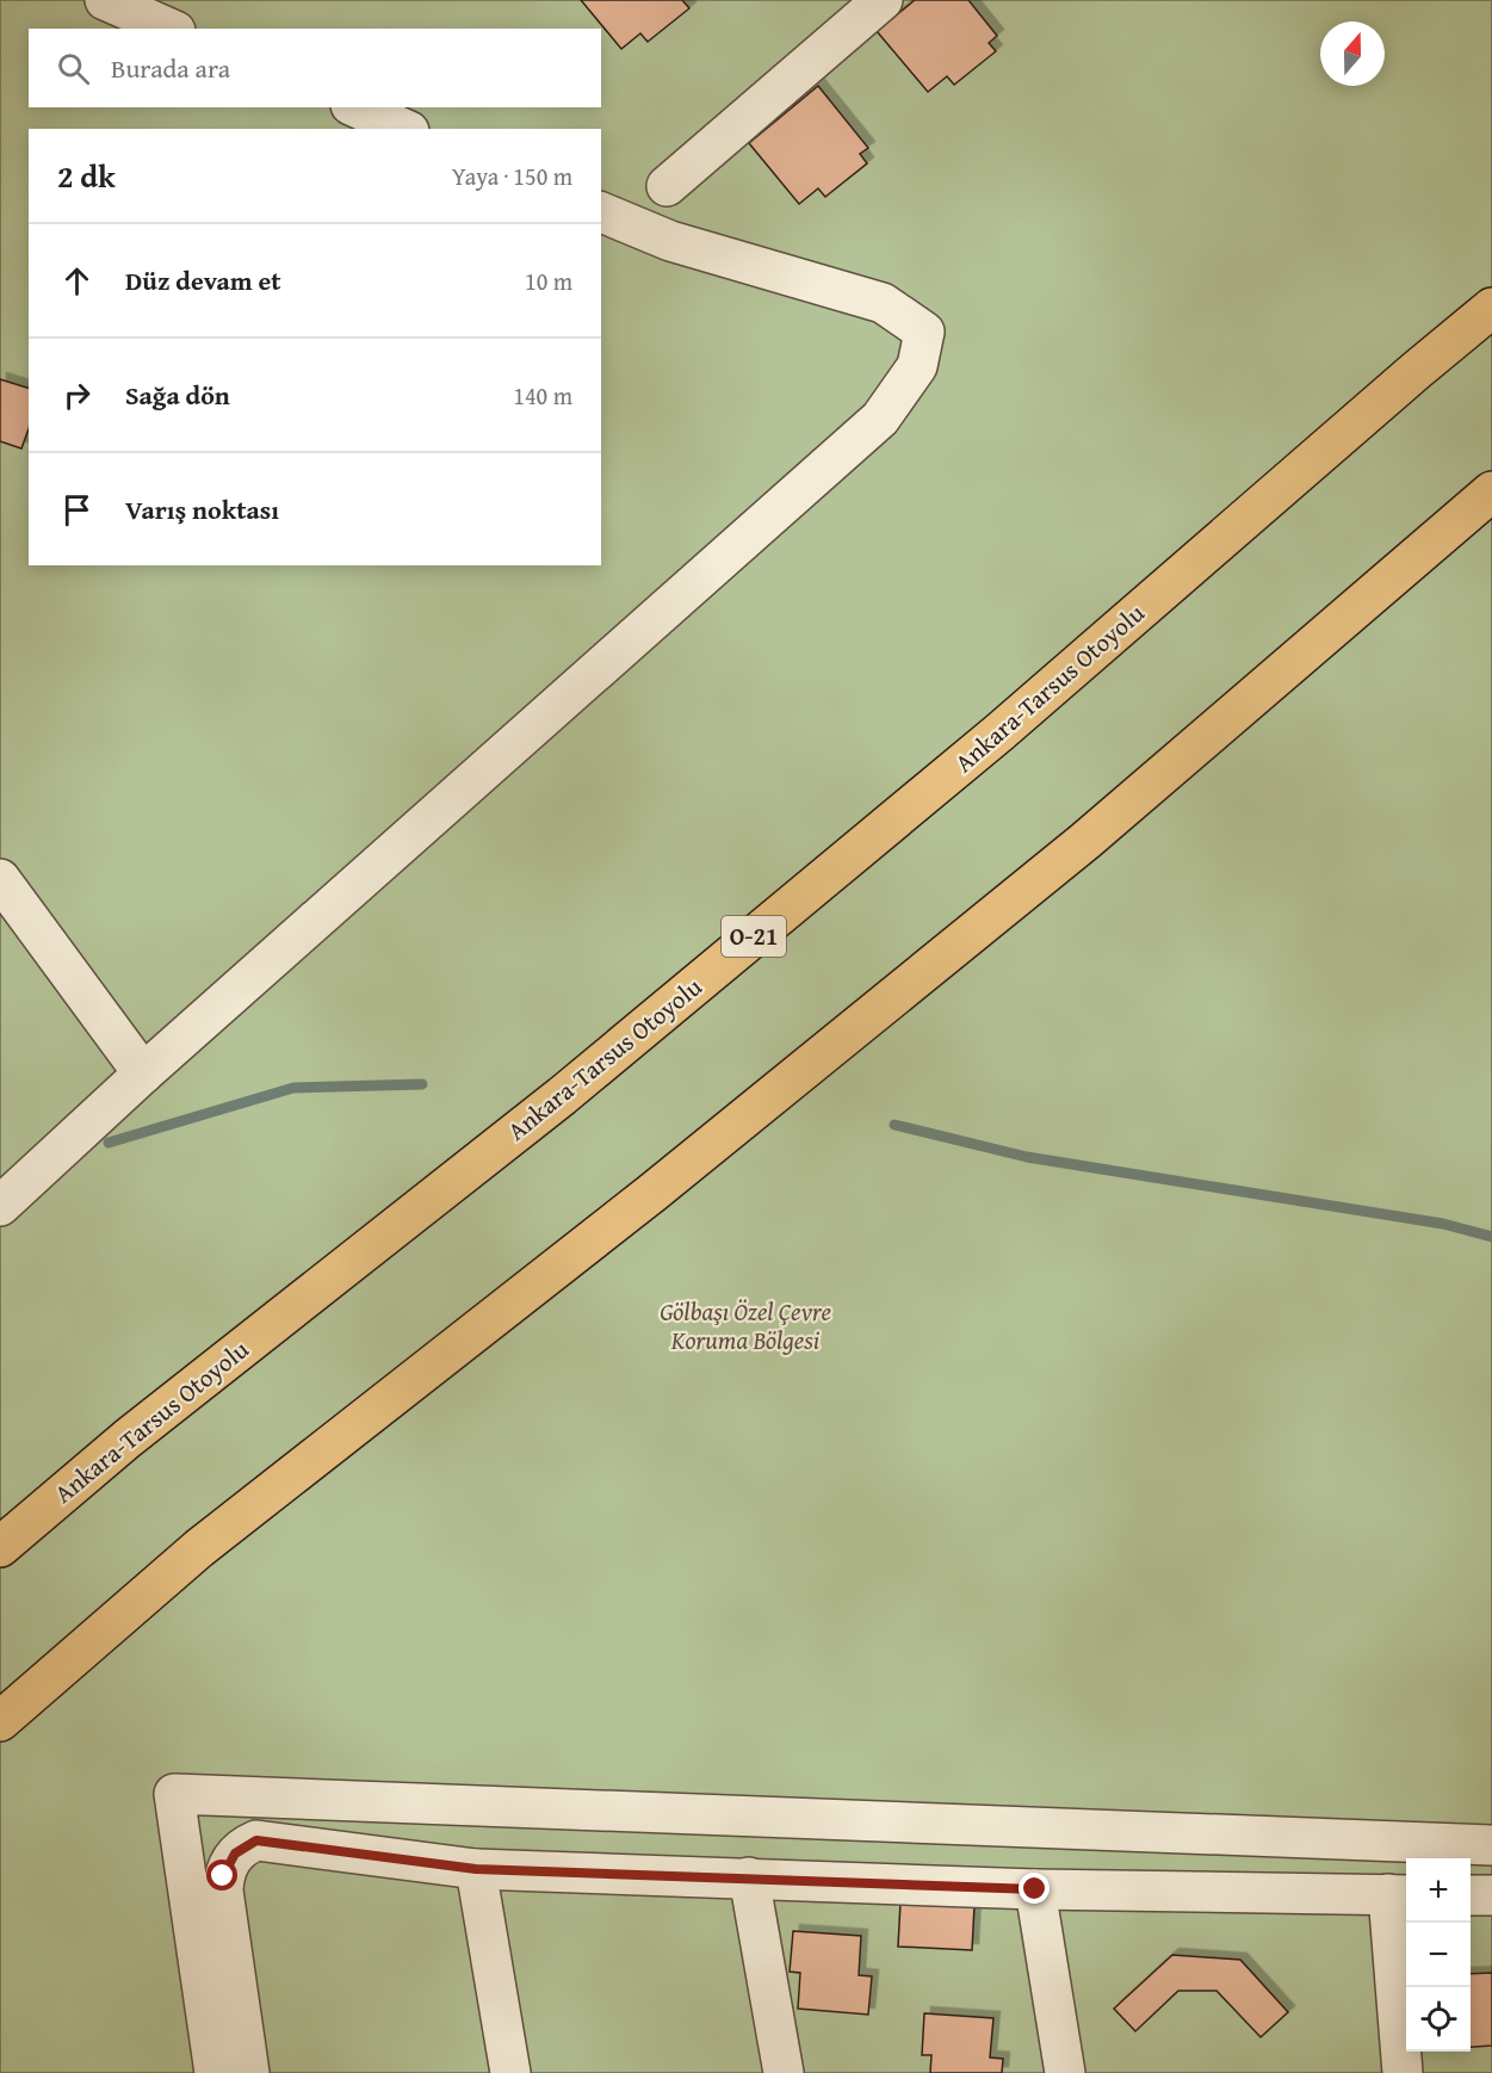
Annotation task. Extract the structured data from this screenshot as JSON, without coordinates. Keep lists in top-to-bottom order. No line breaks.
{"streets":{"highway":["Ankara-Tarsus Otoyolu","O-21"]},"parks":["Gölbaşı Özel Çevre Koruma Bölgesi"],"north":"top","page":{"search":"Burada ara","heading":["2 dk","Yaya · 150 m"],"list":[["Düz devam et","10 m"],["Sağa dön","140 m"],"Varış noktası"],"map_buttons":["+","−"]}}
